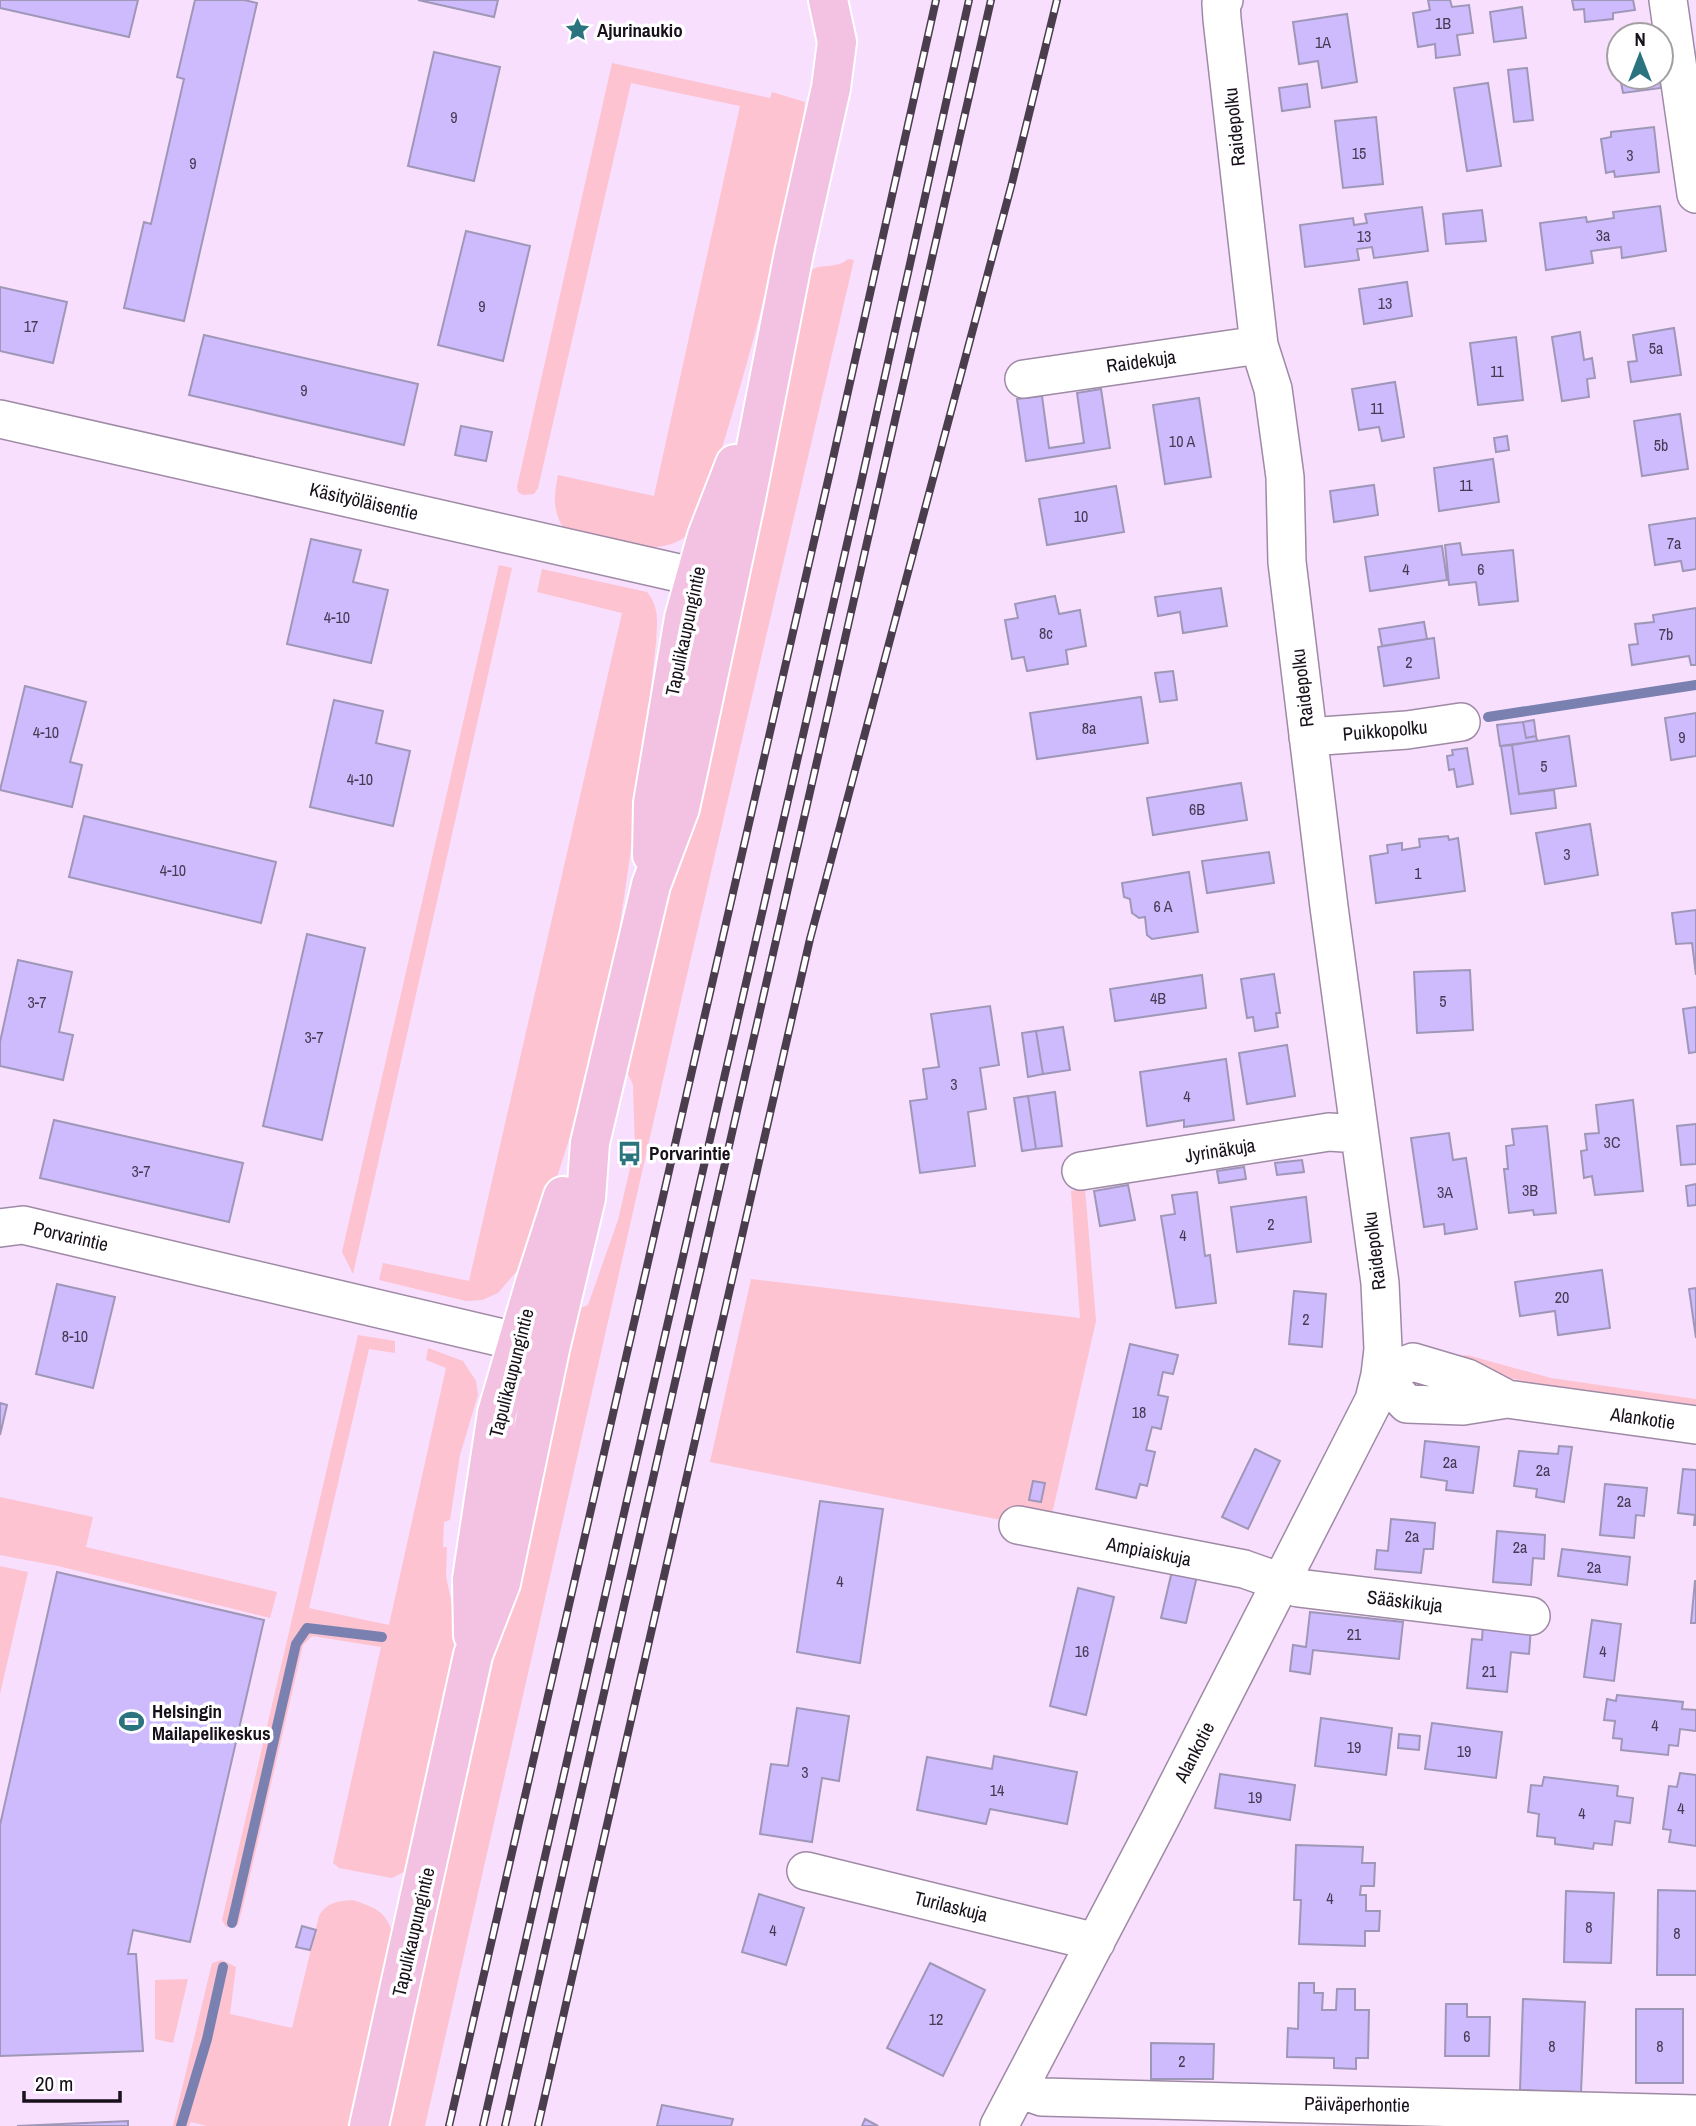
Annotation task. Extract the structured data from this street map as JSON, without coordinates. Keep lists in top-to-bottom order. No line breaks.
{"streets":{"main road":["Tapulikaupungintie"],"street":["Raidepolku","Raidekuja","Käsityöläisentie","Puikkopolku","Jyrinäkuja","Porvarintie","Alankotie","Ampiaiskuja","Sääskikuja","Turilaskuja","Päiväperhontie"]},"crossings":[["Raidepolku","Raidekuja"],["Raidepolku","Puikkopolku"],["Raidepolku","Jyrinäkuja"],["Raidepolku","Alankotie"],["Käsityöläisentie","Tapulikaupungintie"],["Tapulikaupungintie","Porvarintie"],["Alankotie","Ampiaiskuja"],["Alankotie","Sääskikuja"],["Alankotie","Turilaskuja"],["Alankotie","Päiväperhontie"],["Ampiaiskuja","Sääskikuja"]],"places":{"place":["Ajurinaukio"],"bus stop":["Porvarintie"],"sports":["Helsingin Mailapelikeskus"]},"house_numbers":["1B","1A","9","15","3","9","3a","13","13","9","17","5a","11","9","11","10 A","5b","11","10","7a","4","6","4-10","8c","7b","2","8a","4-10","9","5","4-10","6B","3","4-10","1","6 A","4B","5","3-7","3-7","3","4","3C","3-7","3B","3A","2","4","20","2","8-10","18","2a","2a","2a","2a","2a","2a","4","21","16","4","21","4","19","19","3","14","19","4","4","4","8","4","8","12","6","8","8","2"],"scale_bar":"20 m","north":"top"}
